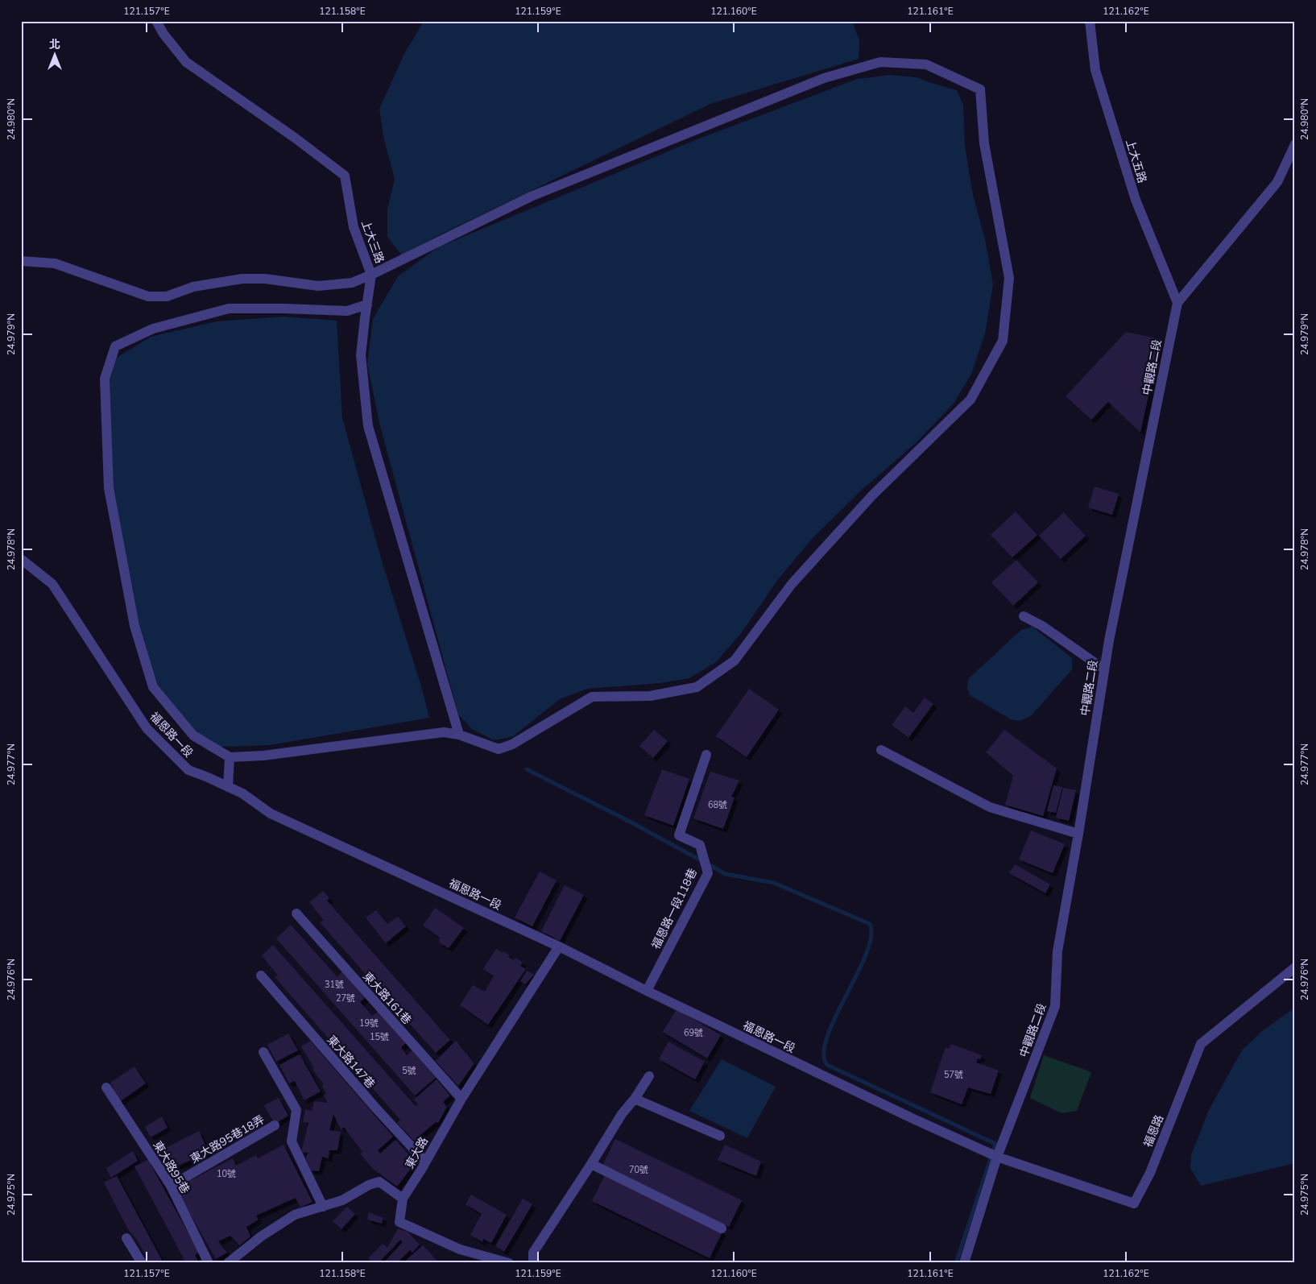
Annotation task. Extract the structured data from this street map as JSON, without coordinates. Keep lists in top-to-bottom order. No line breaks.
{"streets":{"street":["上大五路","上大三路","中觀路二段","福恩路一段","福恩路一段118巷","東大路161巷","東大路147巷","福恩路","東大路95巷18弄","東大路","東大路95巷"]},"crossings":[["上大五路","中觀路二段"],["中觀路二段","福恩路一段"],["中觀路二段","福恩路"],["福恩路一段","福恩路一段118巷"],["福恩路一段","福恩路"],["福恩路一段","東大路"],["東大路161巷","東大路"],["東大路147巷","東大路"],["東大路95巷18弄","東大路95巷"]],"house_numbers":["68號","31號","27號","19號","69號","15號","5號","57號","70號","10號"],"north":"top","coordinates":["121.157°E","121.158°E","121.159°E","121.160°E","121.161°E","121.162°E","24.980°N","24.979°N","24.978°N","24.977°N","24.976°N","24.975°N"]}
